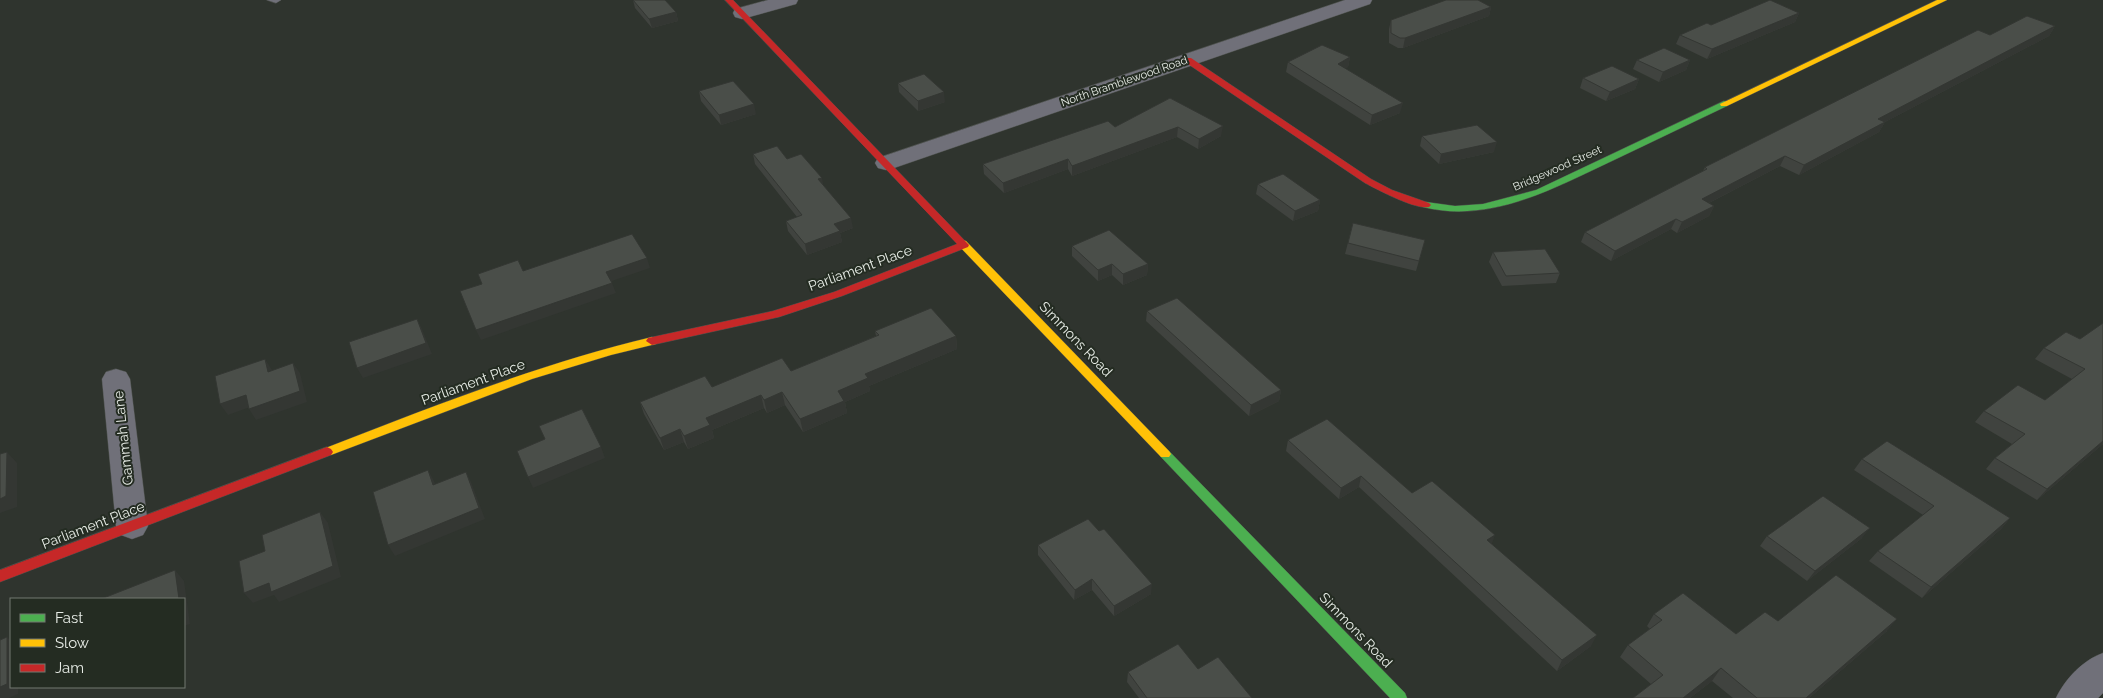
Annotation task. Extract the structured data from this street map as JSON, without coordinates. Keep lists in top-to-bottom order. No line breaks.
{"streets":{"street":["North Bramblewood Road","Bridgewood Street","Parliament Place","Simmons Road","Gammah Lane"]},"crossings":[["North Bramblewood Road","Bridgewood Street"],["North Bramblewood Road","Simmons Road"],["Parliament Place","Simmons Road"],["Parliament Place","Gammah Lane"]],"legend":["Fast","Slow","Jam"]}
